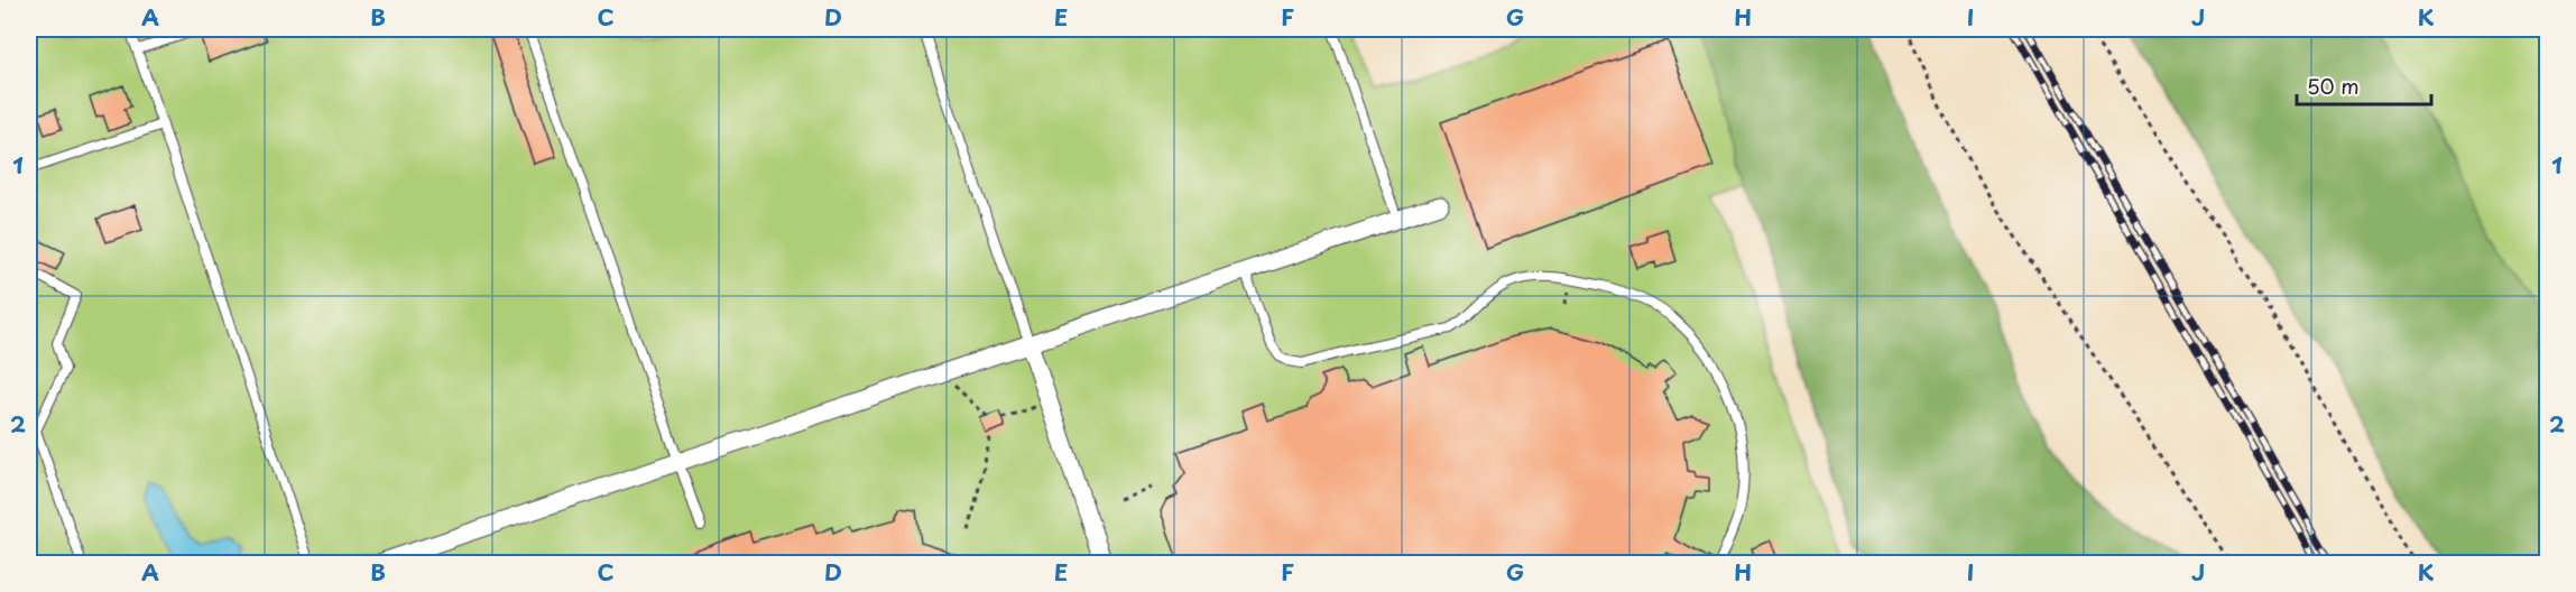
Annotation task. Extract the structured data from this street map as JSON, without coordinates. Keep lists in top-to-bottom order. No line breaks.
{"scale_bar":"50 m","grid":{"columns":["A","B","C","D","E","F","G","H","I","J","K"],"rows":["1","2"]}}
